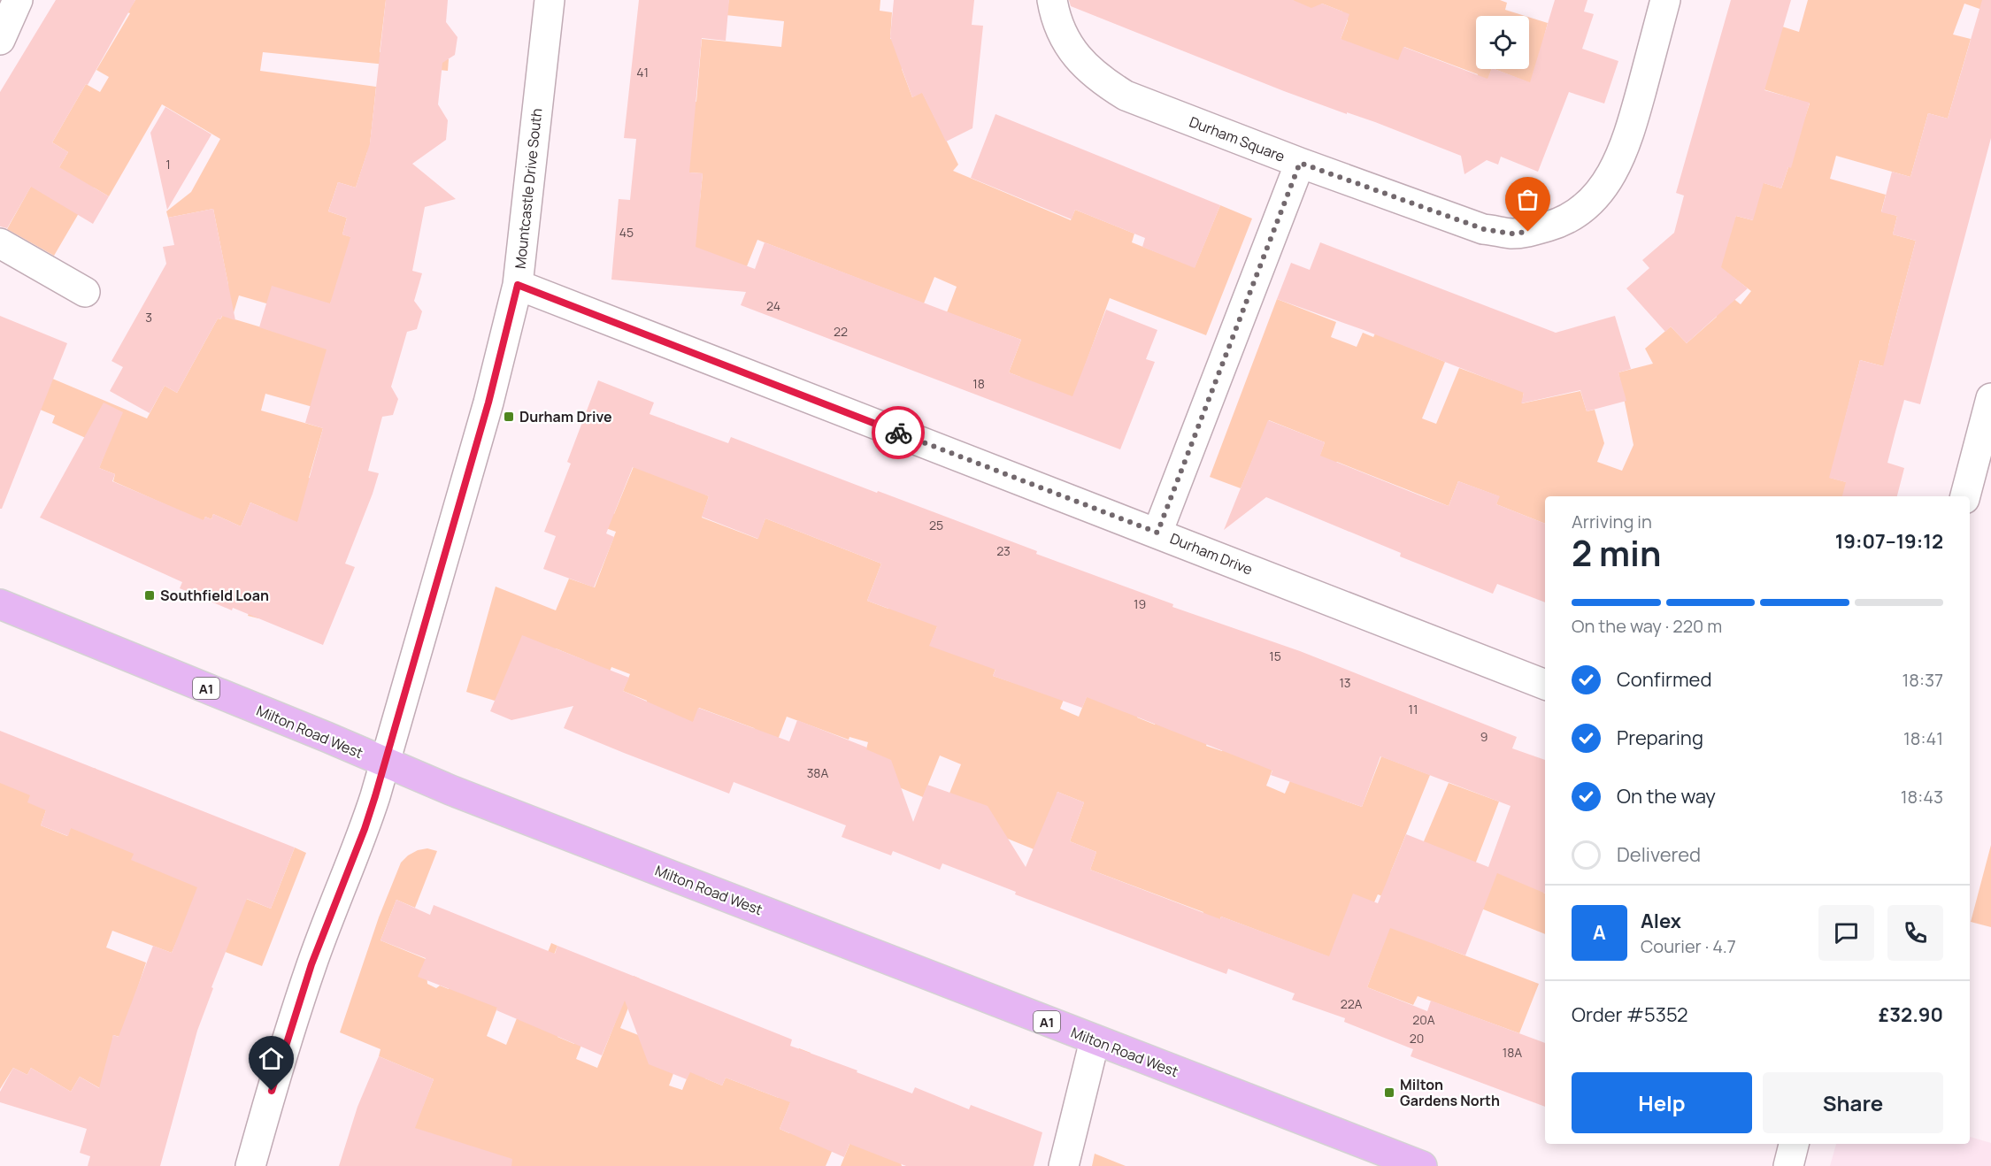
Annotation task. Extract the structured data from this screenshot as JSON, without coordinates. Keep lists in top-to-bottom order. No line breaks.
{"streets":{"main road":["A1","Milton Road West"],"street":["Durham Square","Mountcastle Drive South","Durham Drive"]},"crossings":[["Mountcastle Drive South","Durham Drive"],["Mountcastle Drive South","Milton Road West"]],"places":{"transit":["Durham Drive","Southfield Loan","Milton Gardens North"]},"house_numbers":["41","1","45","24","3","22","18","25","23","19","15","13","11","9","38A","22A","20A","20","18A"],"page":{"heading":["2 min","Arriving in","19:07–19:12"],"panel":["Alex","Courier · 4.7","Order #5352","£32.90"],"bar":"On the way · 220 m","list":[["Confirmed","18:37"],["Preparing","18:41"],["On the way","18:43"],"Delivered"],"round":"A","buttons":["Help","Share"]}}
